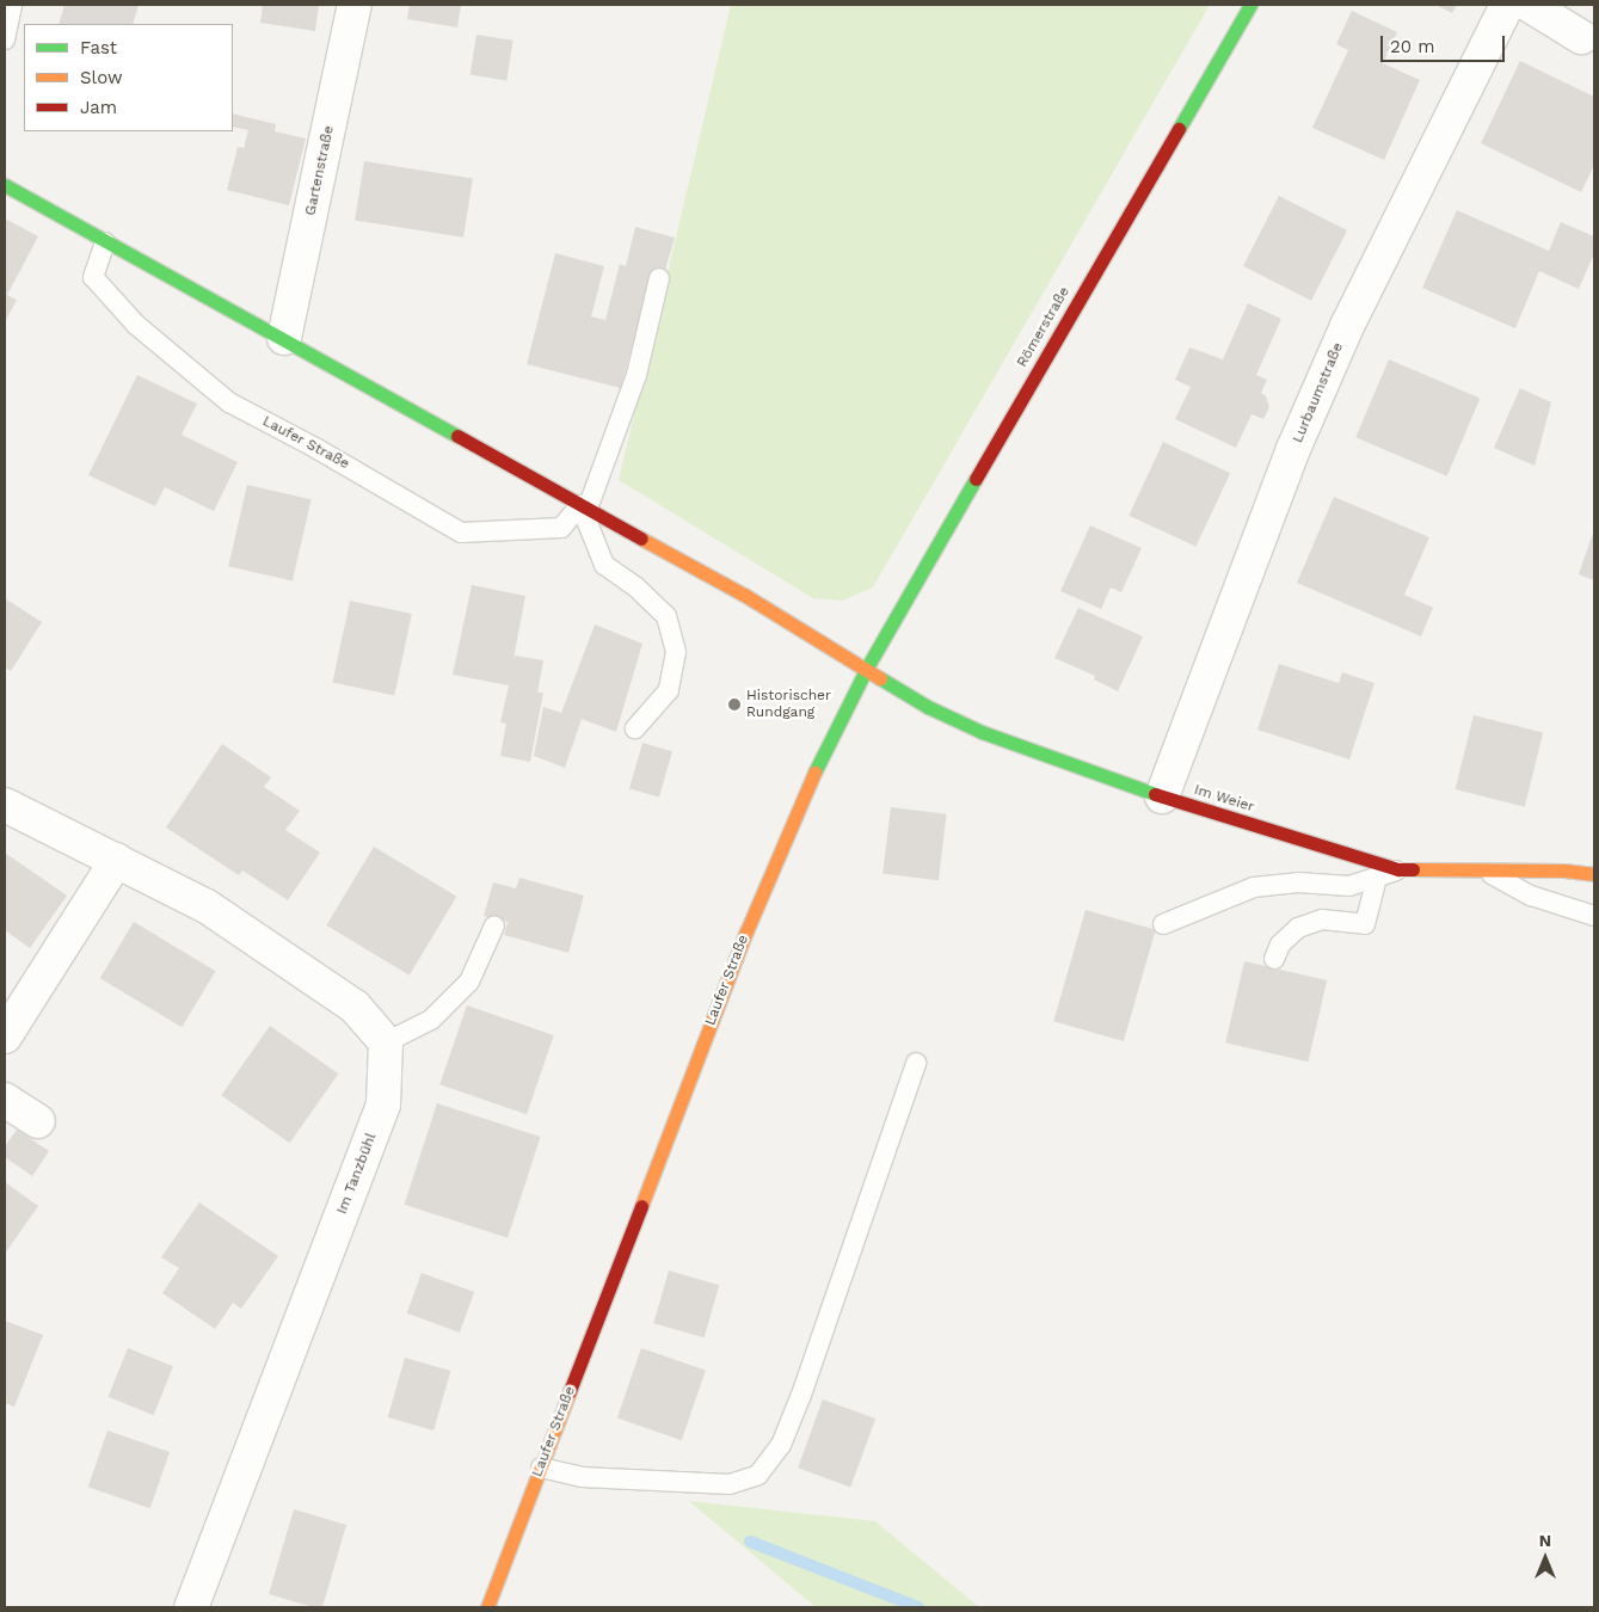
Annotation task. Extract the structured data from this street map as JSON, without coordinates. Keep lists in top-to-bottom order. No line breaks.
{"streets":{"street":["Gartenstraße","Römerstraße","Lurbaumstraße","Laufer Straße","Im Weier","Im Tanzbühl"]},"crossings":[["Römerstraße","Laufer Straße"],["Römerstraße","Im Weier"],["Lurbaumstraße","Im Weier"],["Laufer Straße","Im Weier"]],"places":["Historischer Rundgang"],"legend":["Fast","Slow","Jam"],"scale_bar":"20 m","north":"top"}
